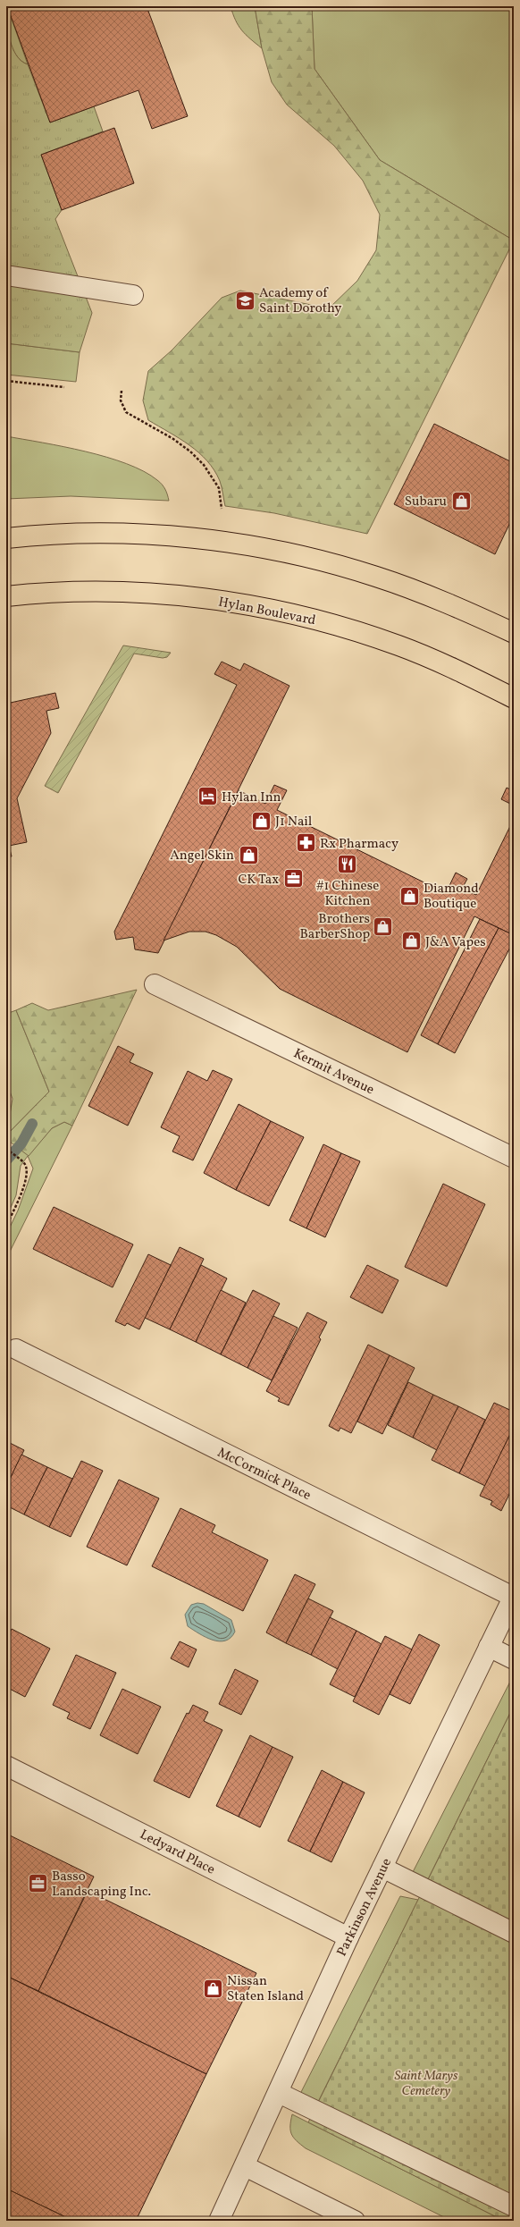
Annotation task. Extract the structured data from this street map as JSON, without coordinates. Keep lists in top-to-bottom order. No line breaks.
{"streets":{"main road":["Hylan Boulevard"],"street":["Kermit Avenue","McCormick Place","Ledyard Place","Parkinson Avenue"]},"crossings":[["McCormick Place","Parkinson Avenue"],["Ledyard Place","Parkinson Avenue"]],"parks":["Saint Marys Cemetery"],"places":{"school or university":["Academy of Saint Dorothy"],"shop":["Subaru","J1 Nail","Angel Skin","Diamond Boutique","Brothers BarberShop","J&A Vapes","Nissan Staten Island"],"hotel":["Hylan Inn"],"pharmacy":["Rx Pharmacy"],"restaurant":["#1 Chinese Kitchen"],"office":["CK Tax","Basso Landscaping Inc."]}}
